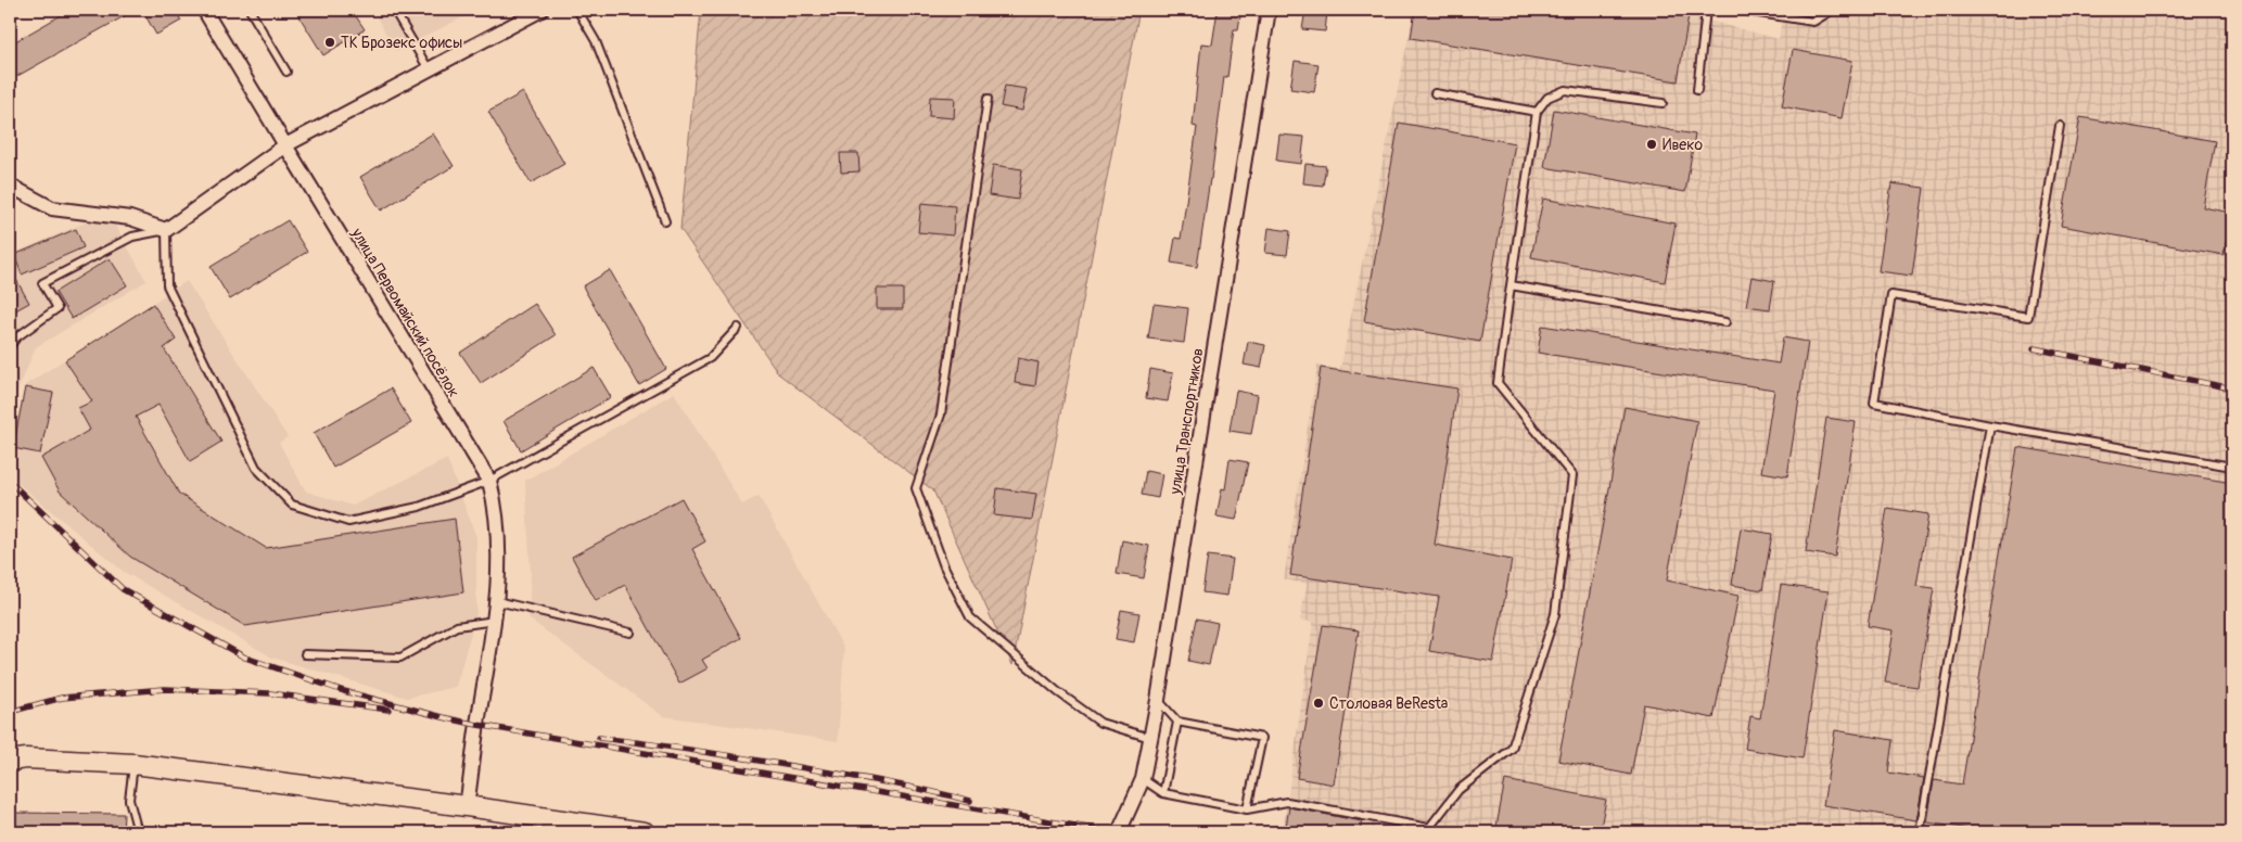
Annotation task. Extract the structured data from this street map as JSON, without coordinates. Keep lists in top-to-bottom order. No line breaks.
{"streets":{"street":["улица Первомайский посёлок","улица Транспортников"]},"places":["ТК Брозекс офисы","Ивеко","Столовая BeResta"]}
